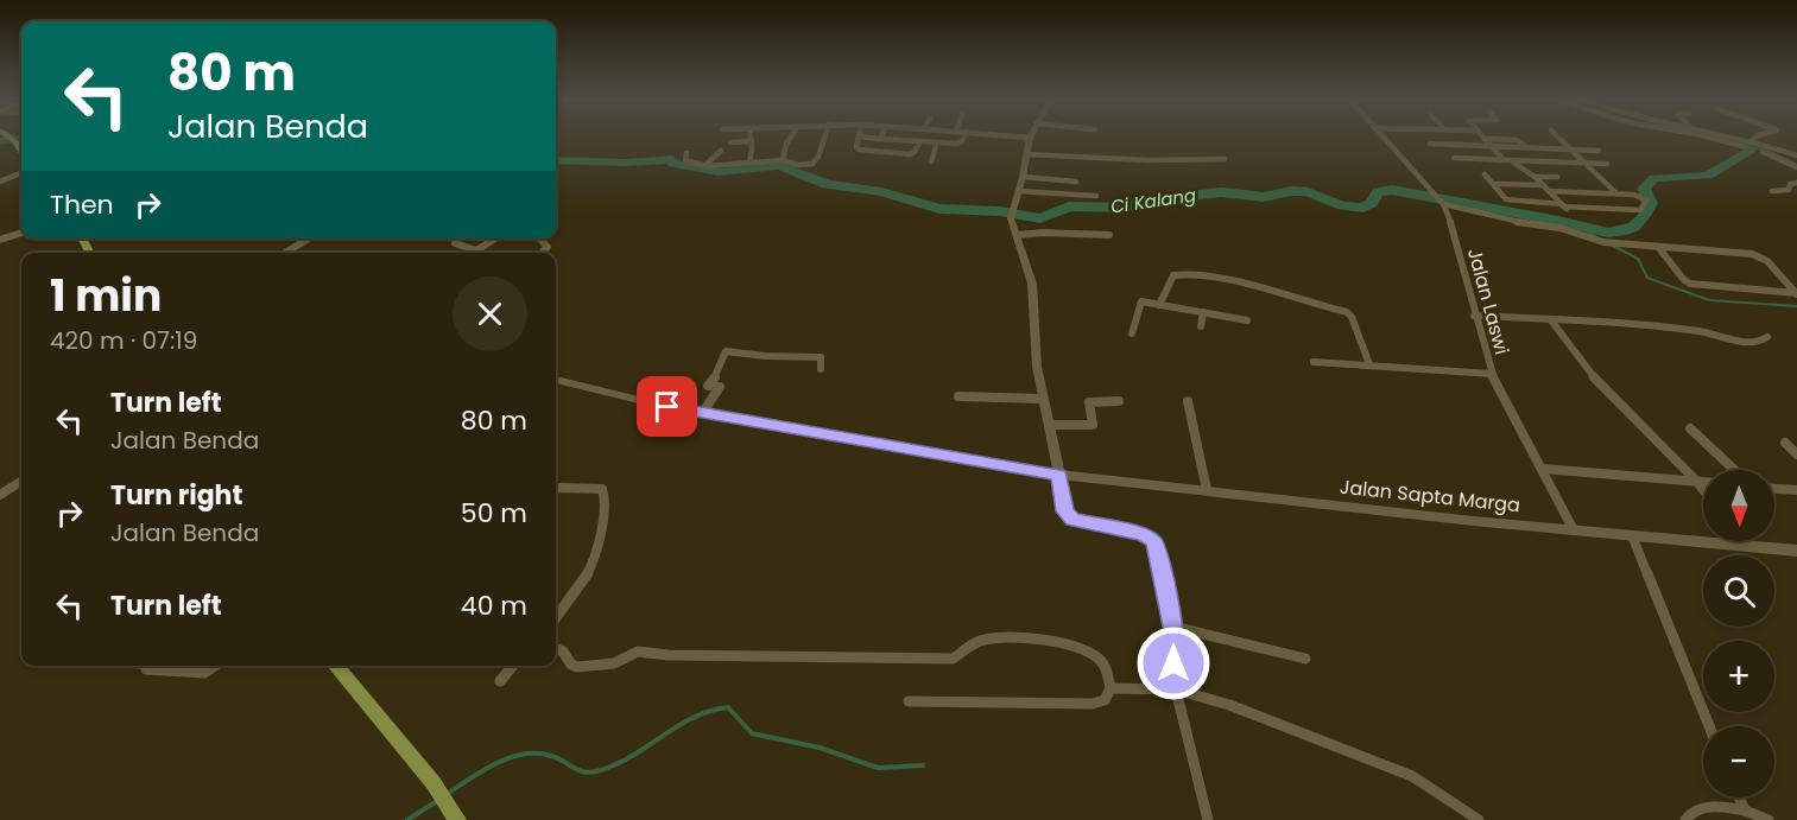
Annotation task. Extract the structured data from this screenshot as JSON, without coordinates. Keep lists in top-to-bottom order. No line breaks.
{"streets":{"main road":["Jalan Sapta Marga"],"street":["Jalan Laswi"]},"crossings":[["Jalan Laswi","Jalan Sapta Marga"]],"water":["Ci Kalang"],"north":"bottom","page":{"turn":["80 m","Jalan Benda"],"then":"Then","heading":["1 min","420 m · 07:19"],"list":[{"name":"Turn left","note":"Jalan Benda","value":"80 m"},{"name":"Turn right","note":"Jalan Benda","value":"50 m"},{"name":"Turn left","value":"40 m"}],"map_buttons":["+","−"]}}
